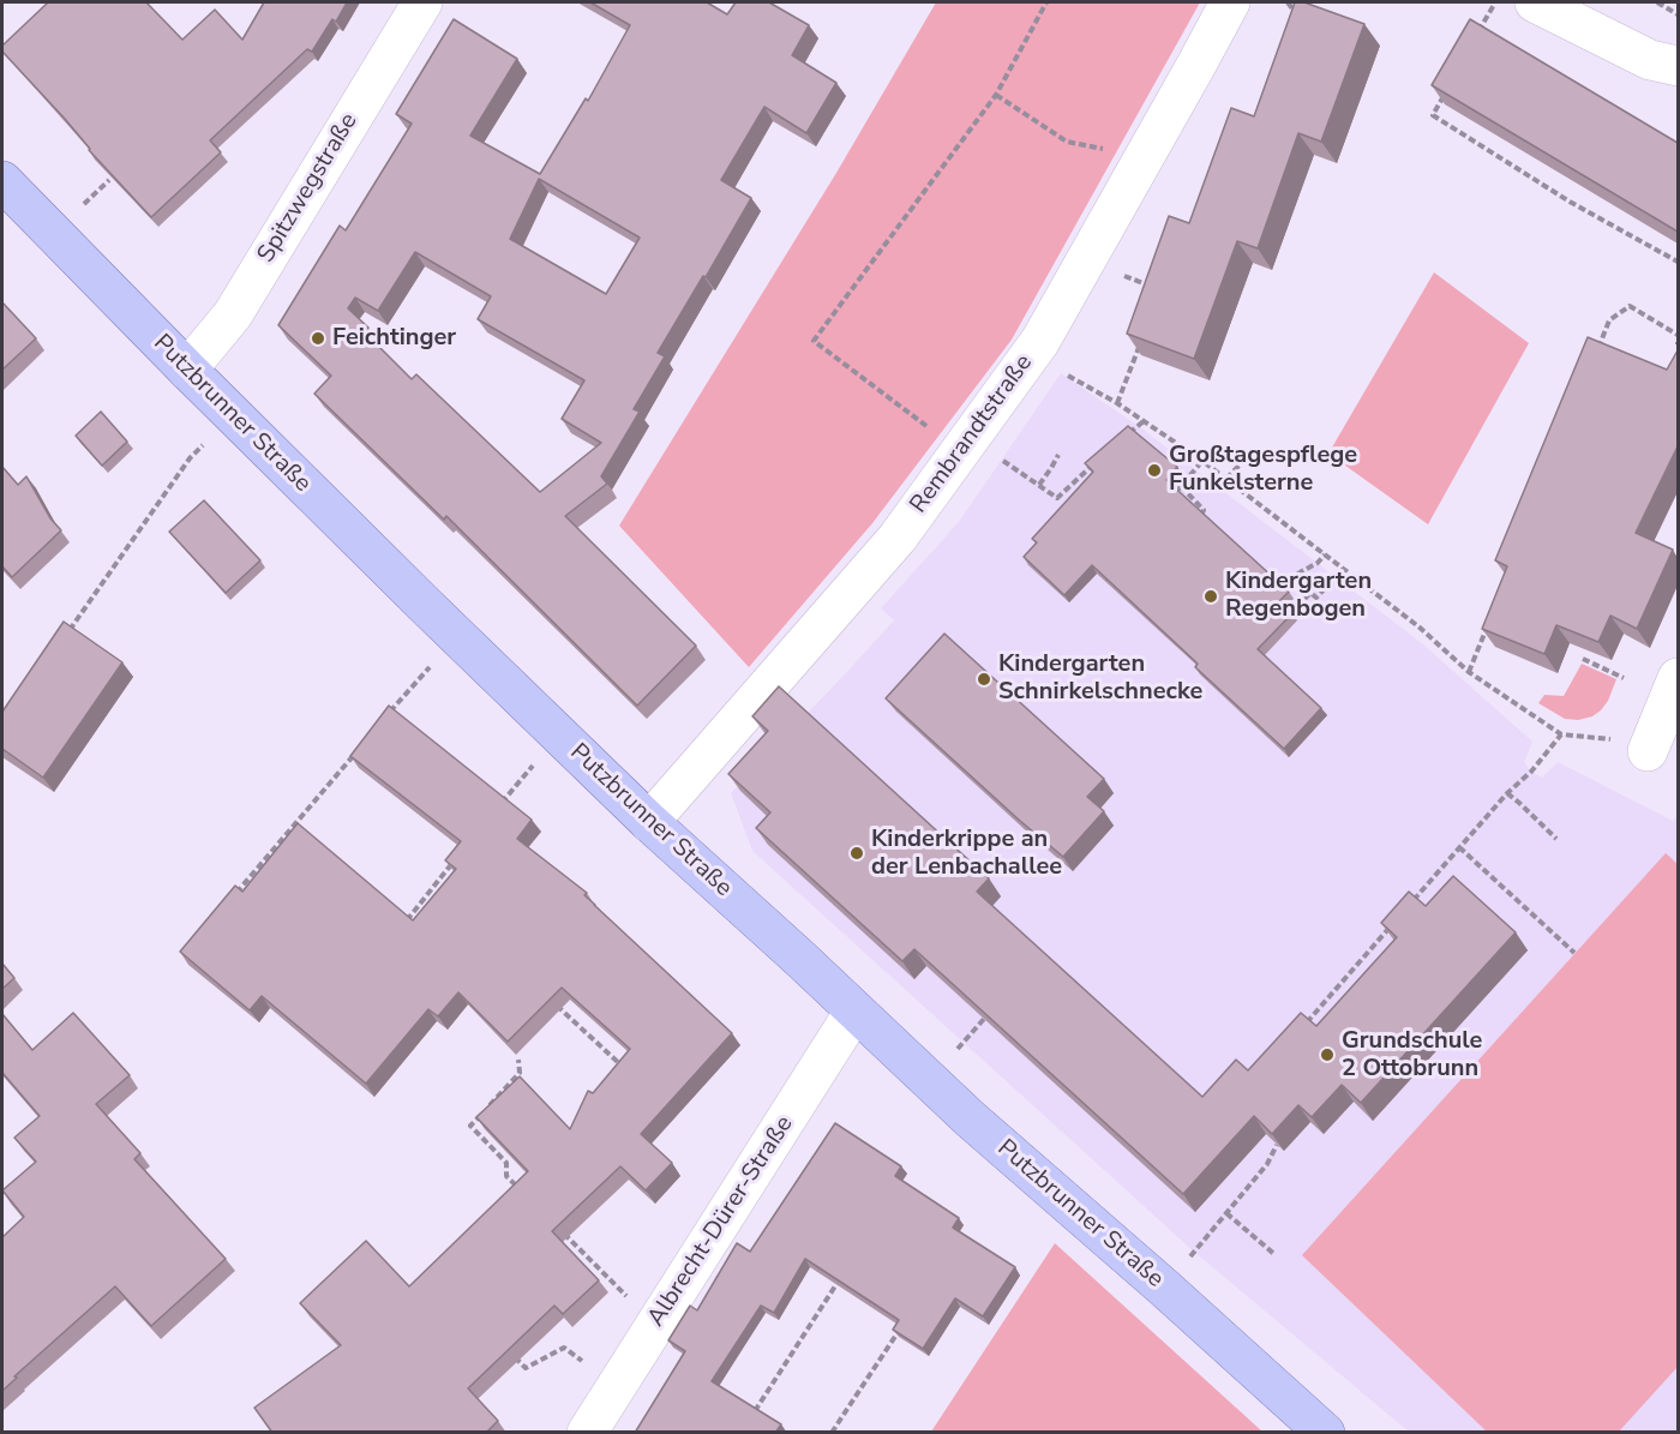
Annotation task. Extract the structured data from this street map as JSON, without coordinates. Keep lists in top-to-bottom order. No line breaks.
{"streets":{"main road":["Putzbrunner Straße"],"street":["Spitzwegstraße","Rembrandtstraße","Albrecht-Dürer-Straße"]},"crossings":[["Spitzwegstraße","Putzbrunner Straße"],["Putzbrunner Straße","Rembrandtstraße"],["Putzbrunner Straße","Albrecht-Dürer-Straße"]],"places":["Feichtinger","Großtagespflege Funkelsterne","Kindergarten Regenbogen","Kindergarten Schnirkelschnecke","Kinderkrippe an der Lenbachallee","Grundschule 2 Ottobrunn"]}
